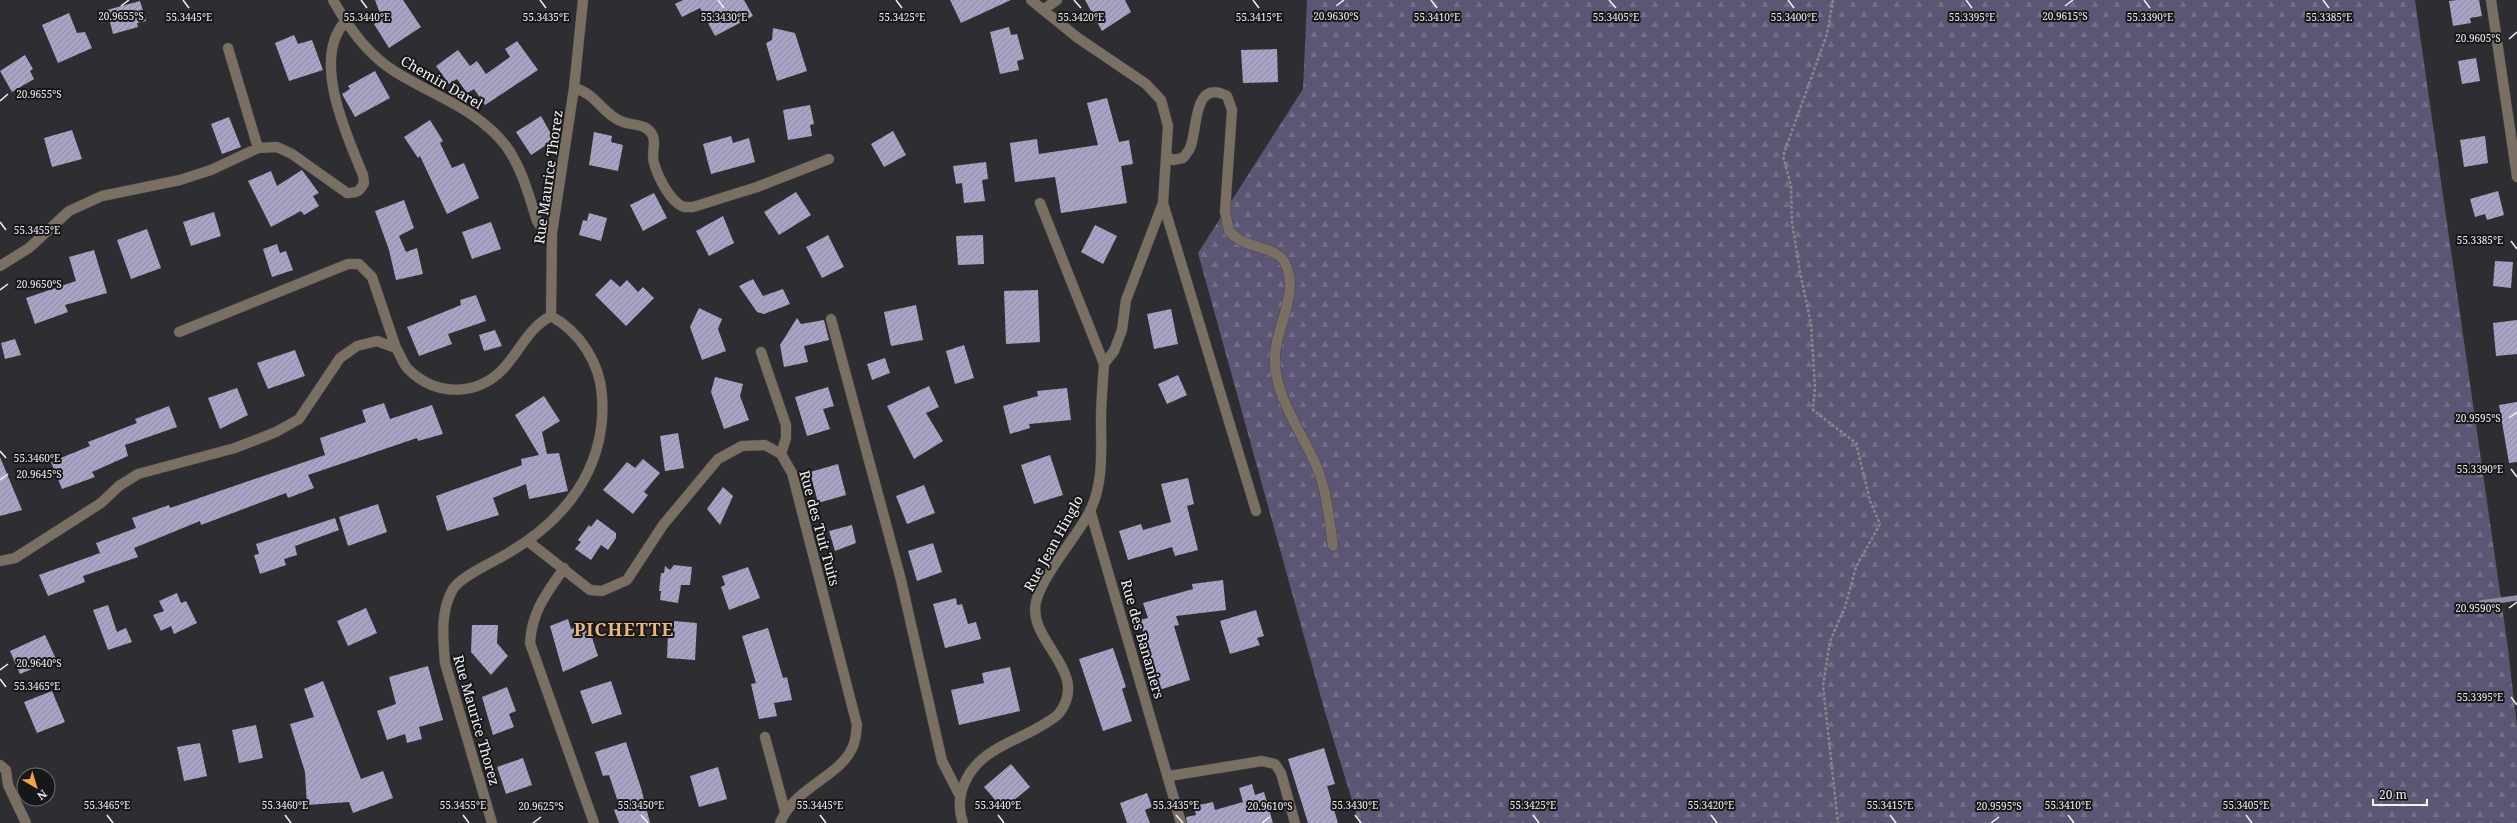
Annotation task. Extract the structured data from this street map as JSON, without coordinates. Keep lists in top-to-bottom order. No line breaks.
{"streets":{"street":["Chemin Darel","Rue Maurice Thorez","Rue des Tuit Tuits","Rue Jean Hinglo","Rue des Bananiers"]},"crossings":[["Chemin Darel","Rue Maurice Thorez"],["Rue Jean Hinglo","Rue des Bananiers"]],"districts":["PICHETTE"],"scale_bar":"20 m","north":"bottom right","coordinates":["20.9655°S","20.9630°S","20.9615°S","55.3445°E","55.3440°E","55.3435°E","55.3430°E","55.3425°E","55.3420°E","55.3415°E","55.3410°E","55.3400°E","55.3395°E","55.3385°E","55.3405°E","55.3390°E","20.9605°S","55.3455°E","20.9650°S","20.9595°S","55.3460°E","20.9645°S","20.9590°S","20.9640°S","55.3465°E","55.3450°E","20.9625°S","20.9610°S"]}
